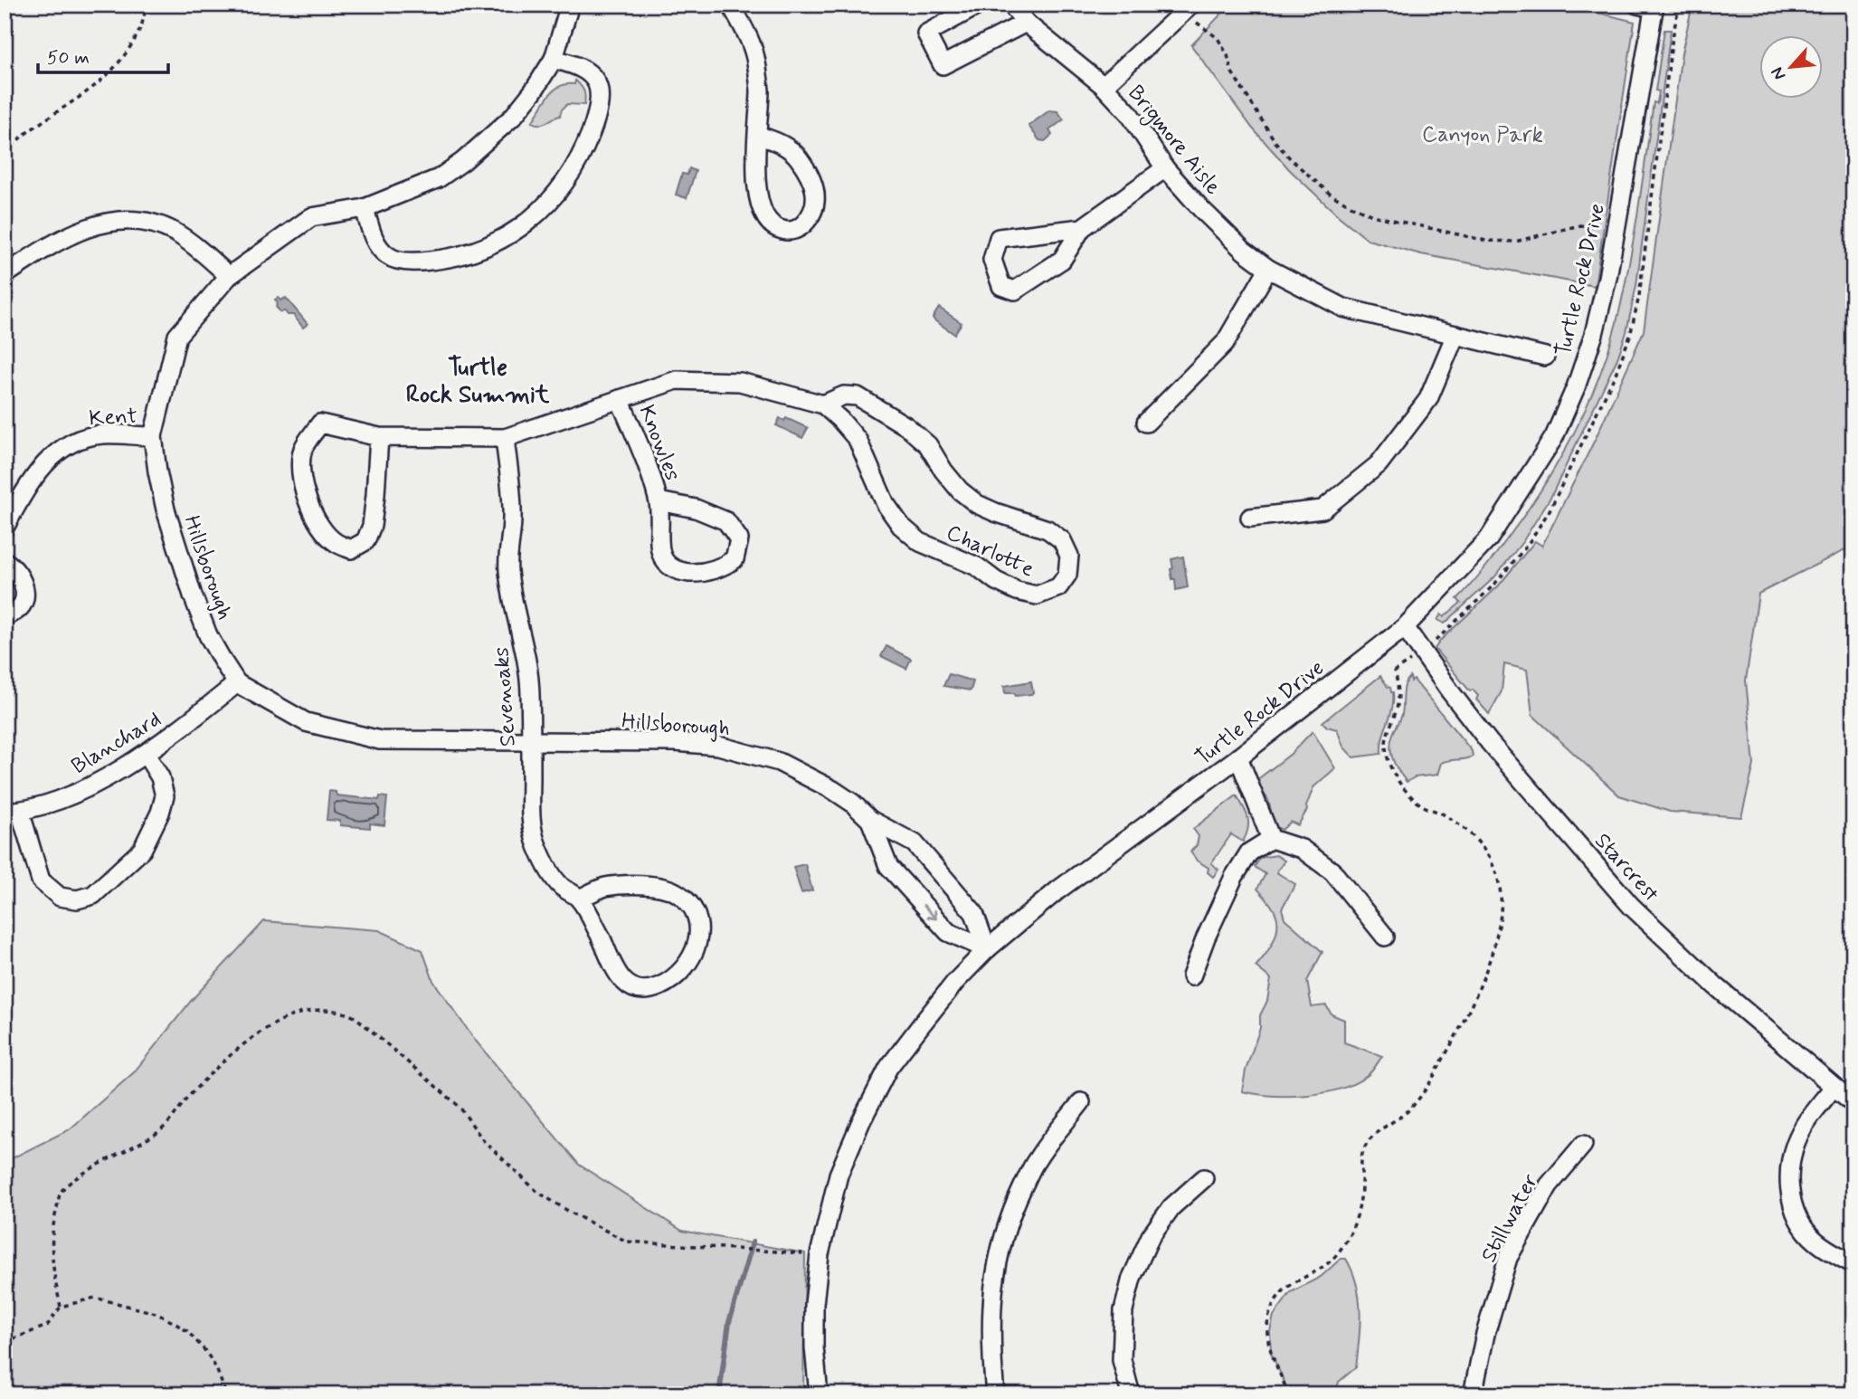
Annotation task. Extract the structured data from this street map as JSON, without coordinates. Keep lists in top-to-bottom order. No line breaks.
{"streets":{"street":["Brigmore Aisle","Turtle Rock Drive","Kent","Knowles","Charlotte","Hillsborough","Sevenoaks","Blanchard","Starcrest","Stillwater"]},"crossings":[["Turtle Rock Drive","Hillsborough"],["Turtle Rock Drive","Starcrest"],["Kent","Hillsborough"],["Knowles","Charlotte"],["Charlotte","Sevenoaks"],["Hillsborough","Sevenoaks"],["Hillsborough","Blanchard"]],"districts":["Turtle Rock Summit"],"parks":["Canyon Park"],"scale_bar":"50 m","north":"bottom left"}
